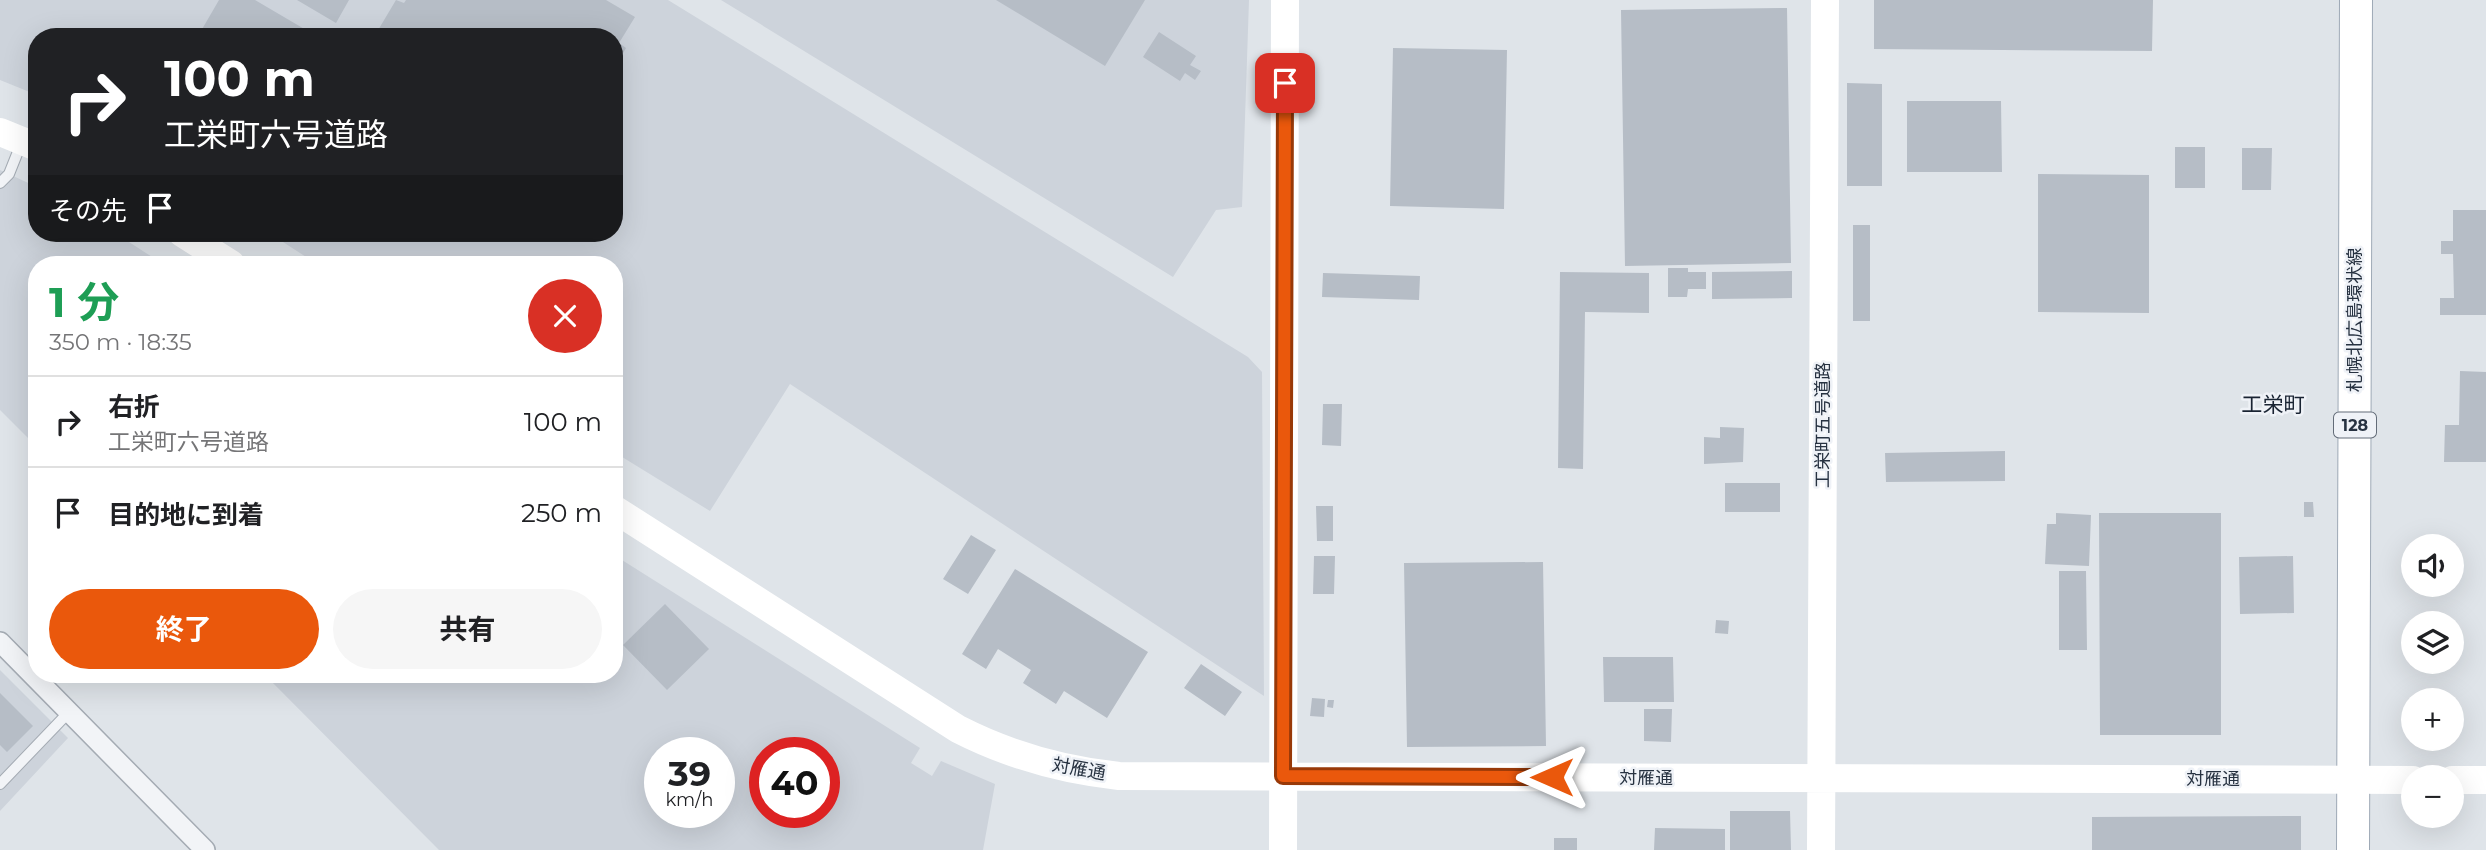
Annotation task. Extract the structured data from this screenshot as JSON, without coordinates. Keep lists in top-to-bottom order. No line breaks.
{"streets":{"main road":["札幌北広島環状線","128"],"street":["工栄町五号道路","対雁通"]},"crossings":[["札幌北広島環状線","対雁通"],["工栄町五号道路","対雁通"]],"districts":["工栄町"],"page":{"turn":["100 m","工栄町六号道路"],"then":"その先","heading":["1 分","350 m · 18:35"],"list":[{"name":"右折","note":"工栄町六号道路","value":"100 m"},{"name":"目的地に到着","value":"250 m"}],"map_buttons":["+","−"],"buttons":["終了","共有"],"speed":"39 km/h","limit":"40"}}
